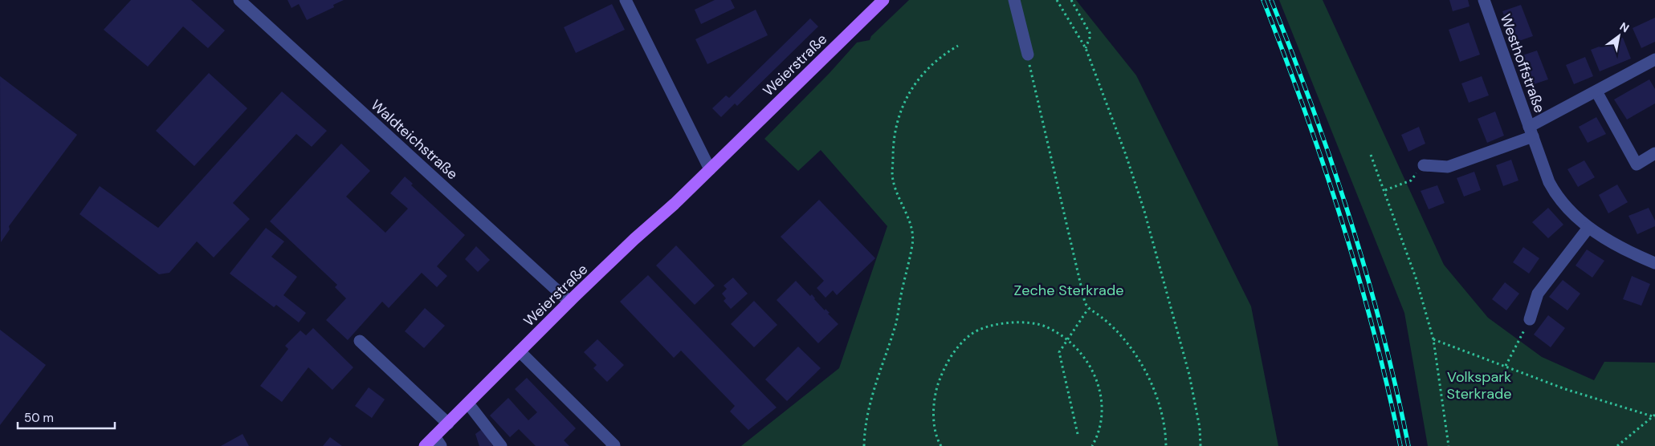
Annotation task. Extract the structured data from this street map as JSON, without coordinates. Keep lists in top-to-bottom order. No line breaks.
{"streets":{"main road":["Weierstraße"],"street":["Westhoffstraße","Waldteichstraße"]},"crossings":[["Weierstraße","Waldteichstraße"]],"parks":["Zeche Sterkrade","Volkspark Sterkrade"],"scale_bar":"50 m","north":"top right"}
